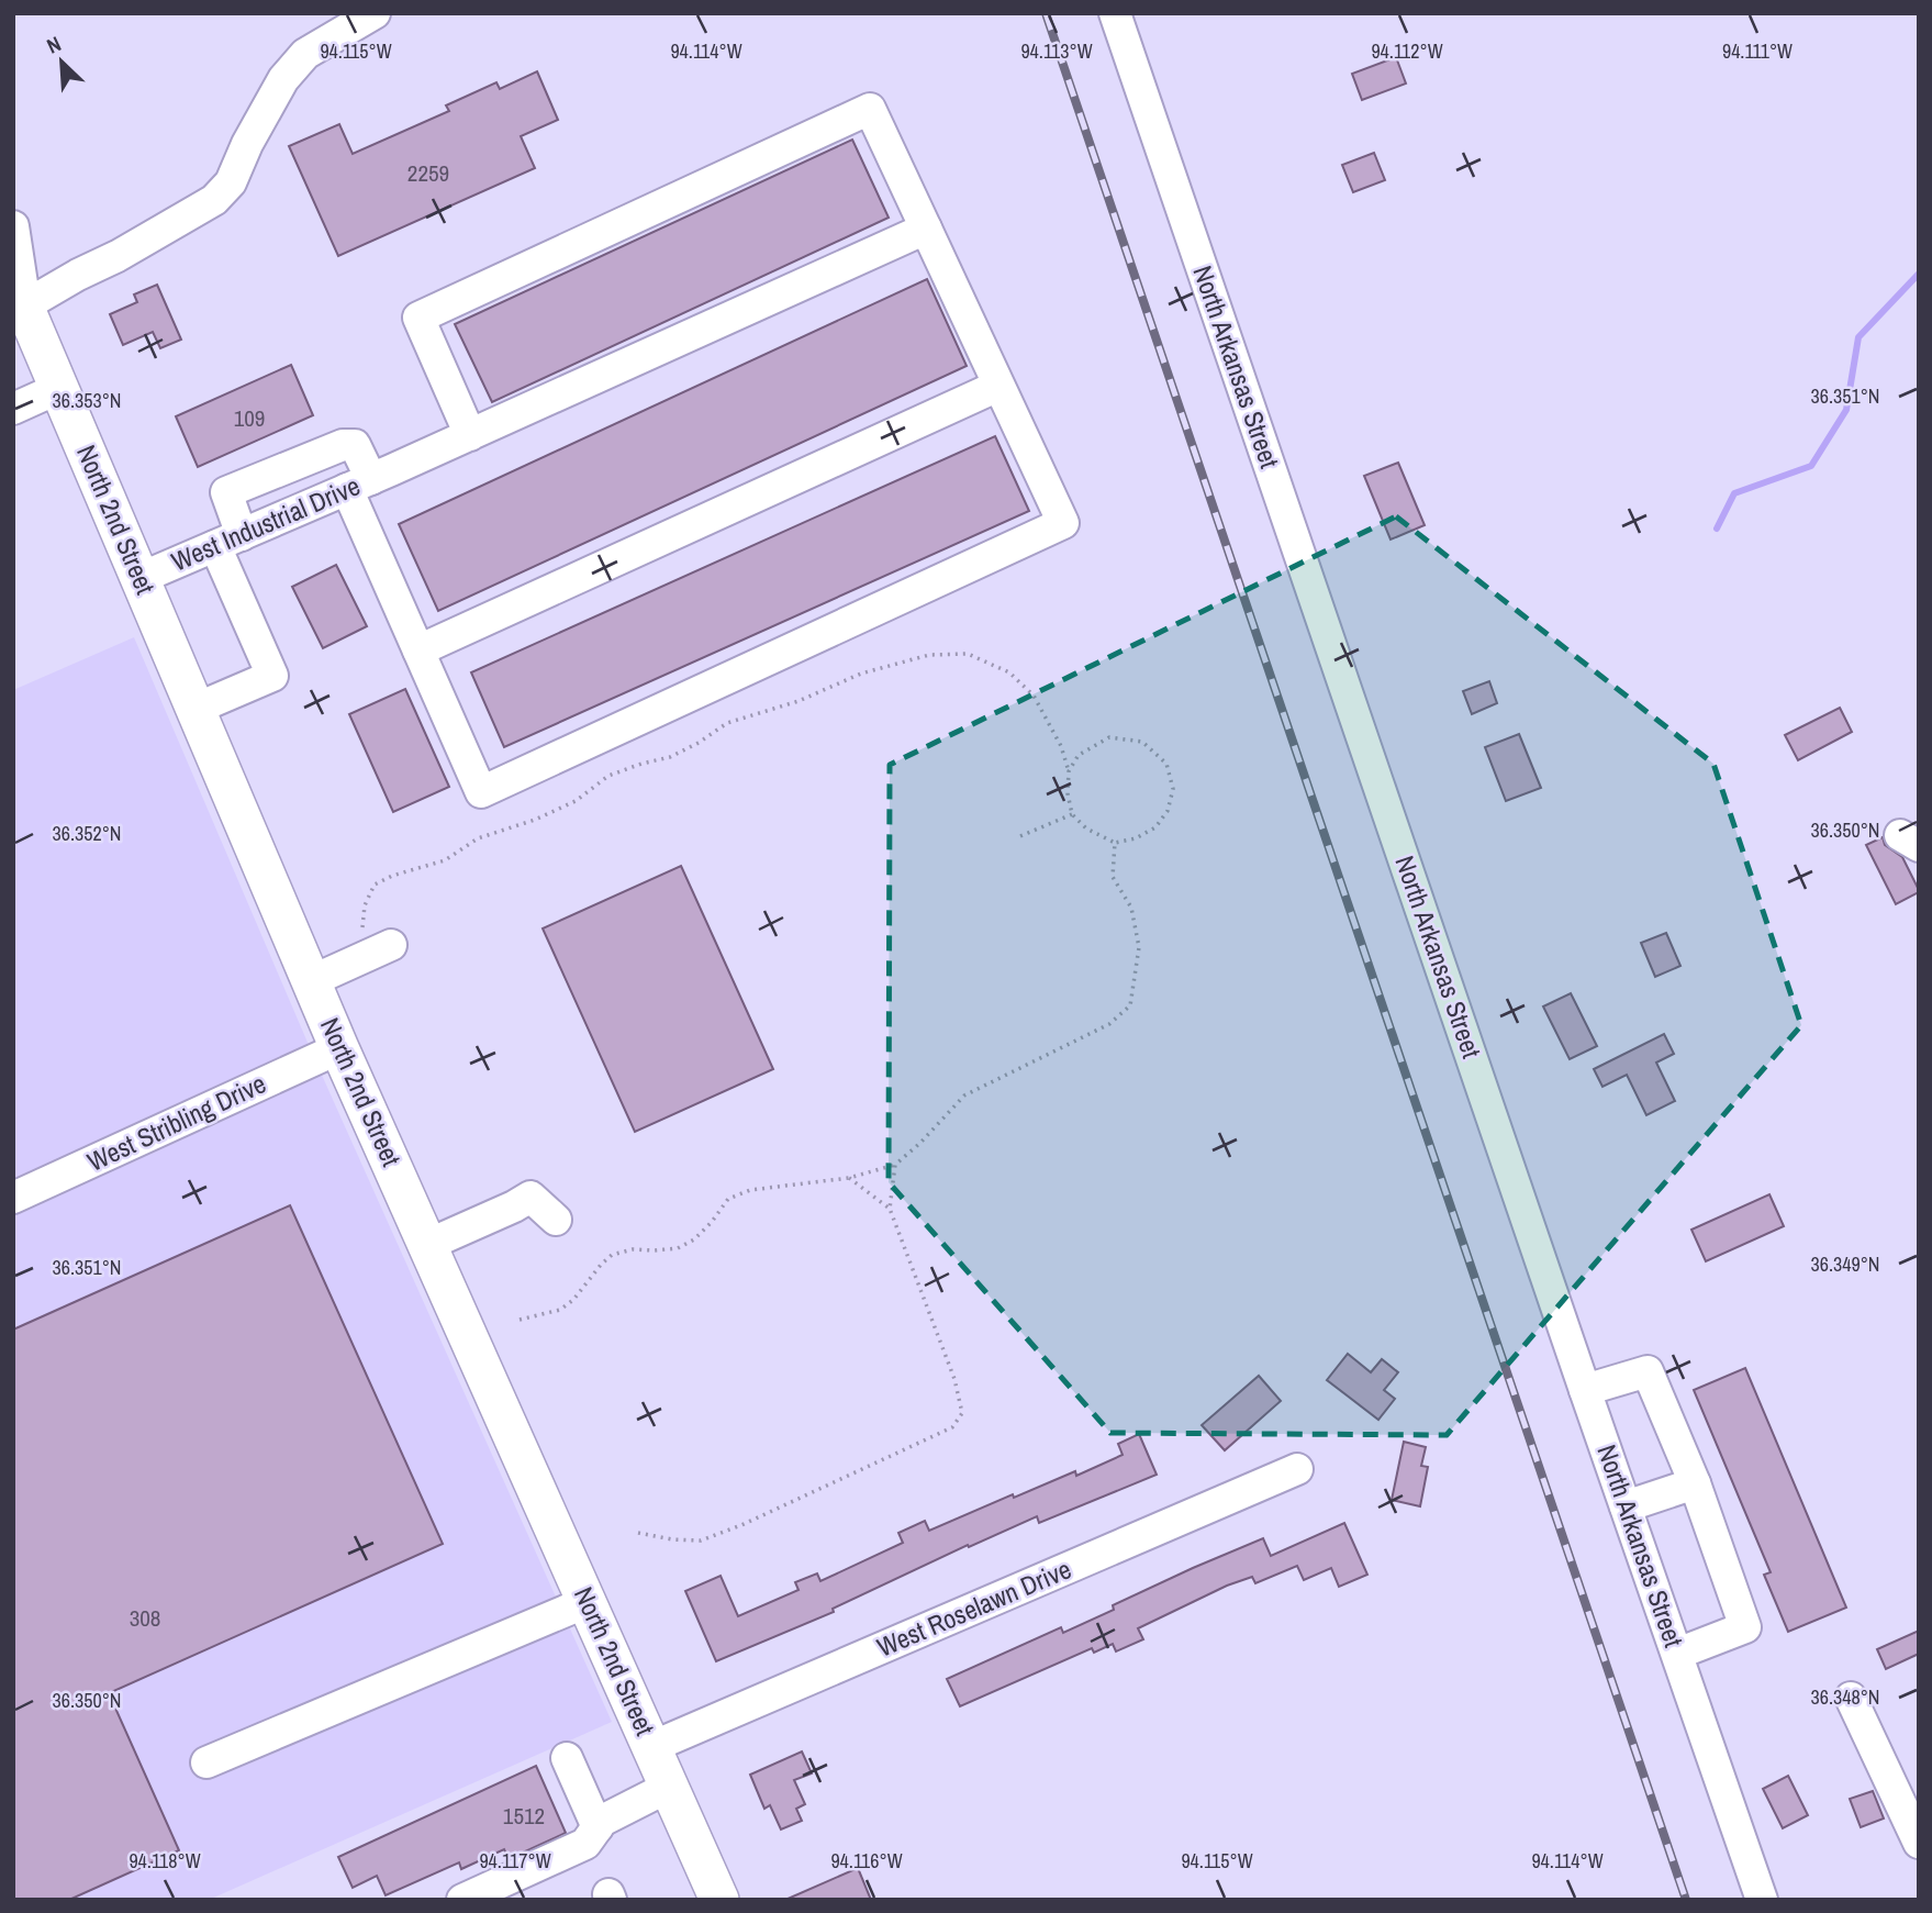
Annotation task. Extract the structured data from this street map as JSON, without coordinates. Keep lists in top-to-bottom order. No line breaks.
{"streets":{"main road":["North 2nd Street"],"street":["North Arkansas Street","West Industrial Drive","West Stribling Drive","West Roselawn Drive"]},"crossings":[["North 2nd Street","West Industrial Drive"],["North 2nd Street","West Stribling Drive"],["North 2nd Street","West Roselawn Drive"]],"house_numbers":["2259","109","308","1512"],"north":"top left","coordinates":["94.115°W","94.114°W","94.112°W","94.111°W","94.113°W","36.351°N","36.353°N","36.350°N","36.352°N","36.349°N","36.348°N","94.118°W","94.117°W","94.116°W"]}
